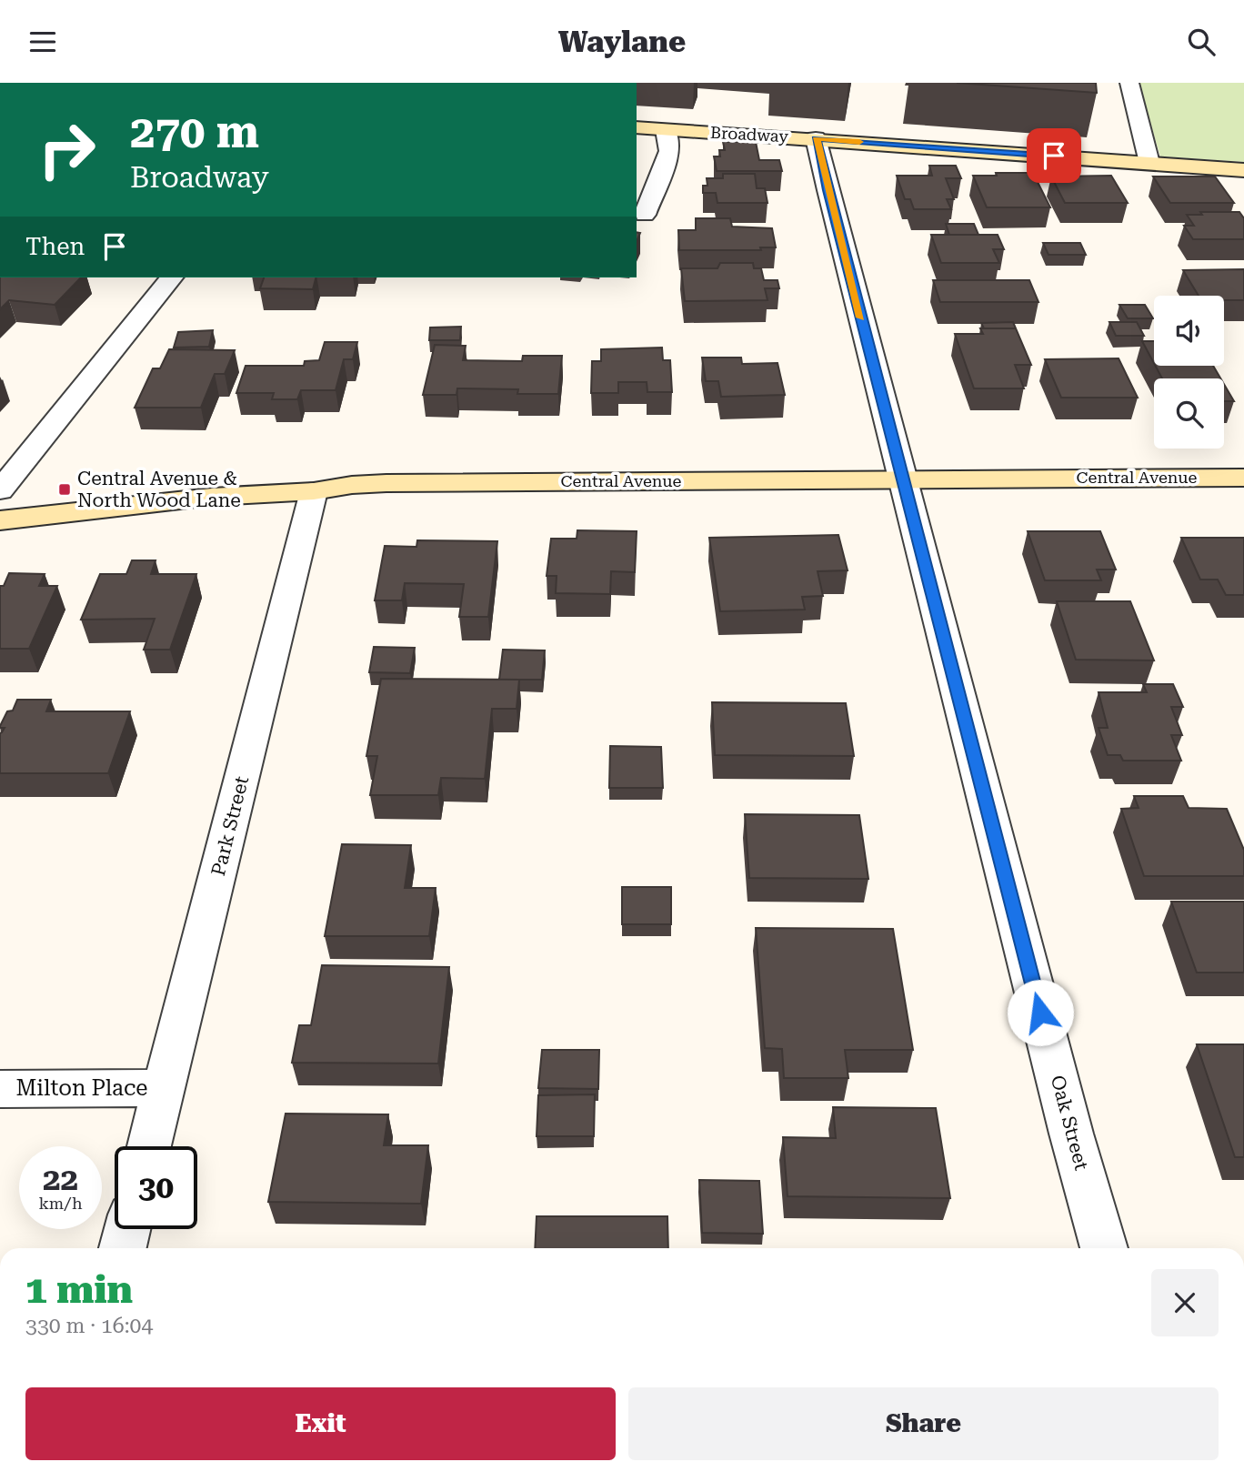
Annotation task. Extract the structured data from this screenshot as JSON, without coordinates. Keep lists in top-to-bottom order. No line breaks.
{"streets":{"street":["Broadway","Central Avenue","Park Street","Milton Place","Oak Street"]},"crossings":[["Broadway","Oak Street"],["Central Avenue","Park Street"],["Central Avenue","Oak Street"],["Park Street","Milton Place"]],"places":{"transit":["Central Avenue & North Wood Lane"]},"page":{"header":"Waylane","turn":["270 m","Broadway"],"then":"Then","speed":"22 km/h","limit":"30","heading":["1 min","330 m · 16:04"],"buttons":["Exit","Share"]}}
